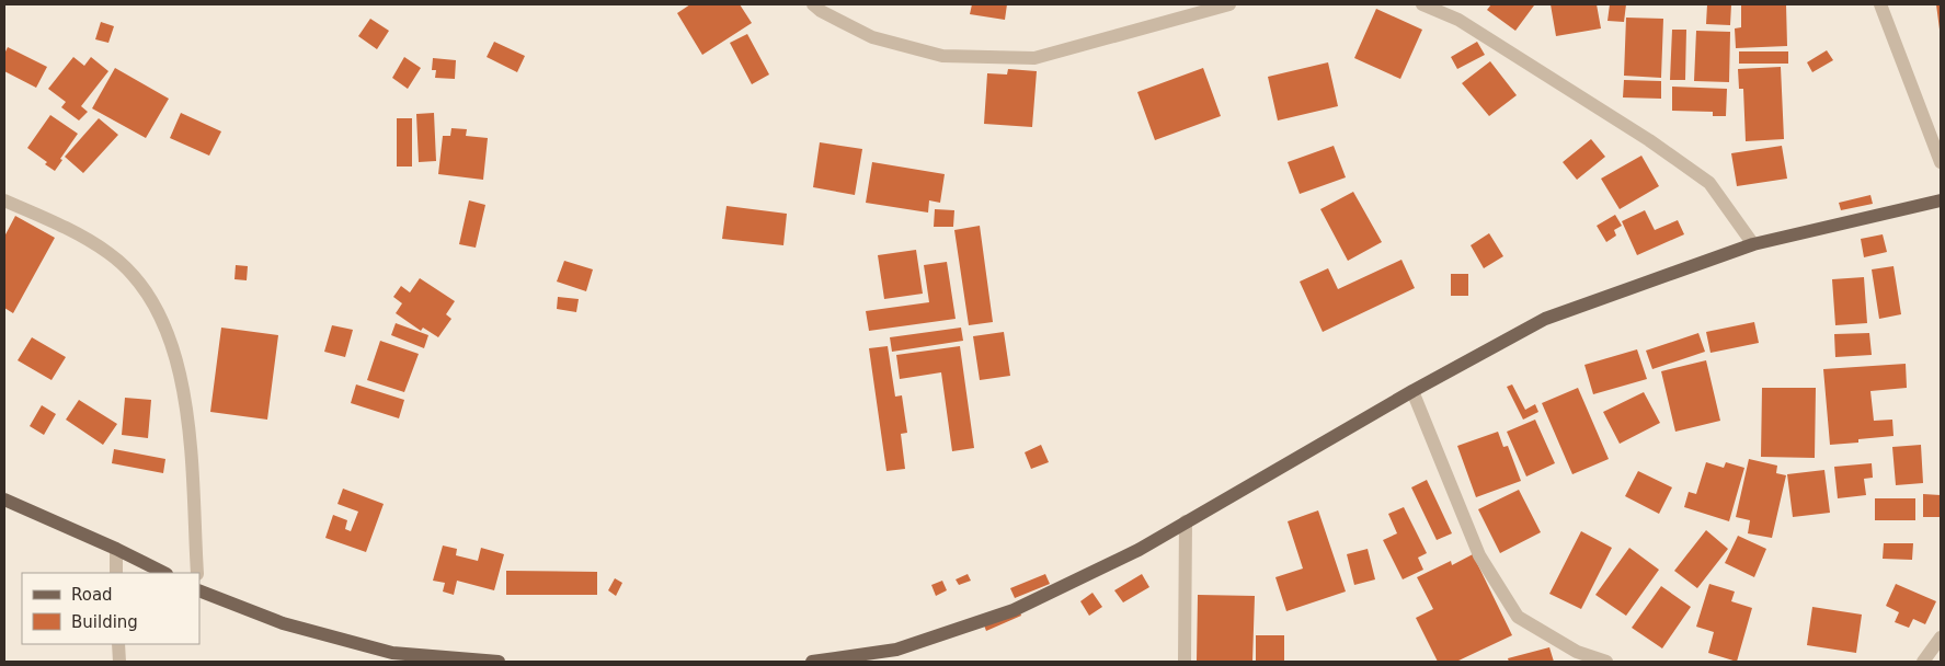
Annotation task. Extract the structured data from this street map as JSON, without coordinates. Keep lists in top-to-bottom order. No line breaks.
{"legend":["Road","Building"]}
